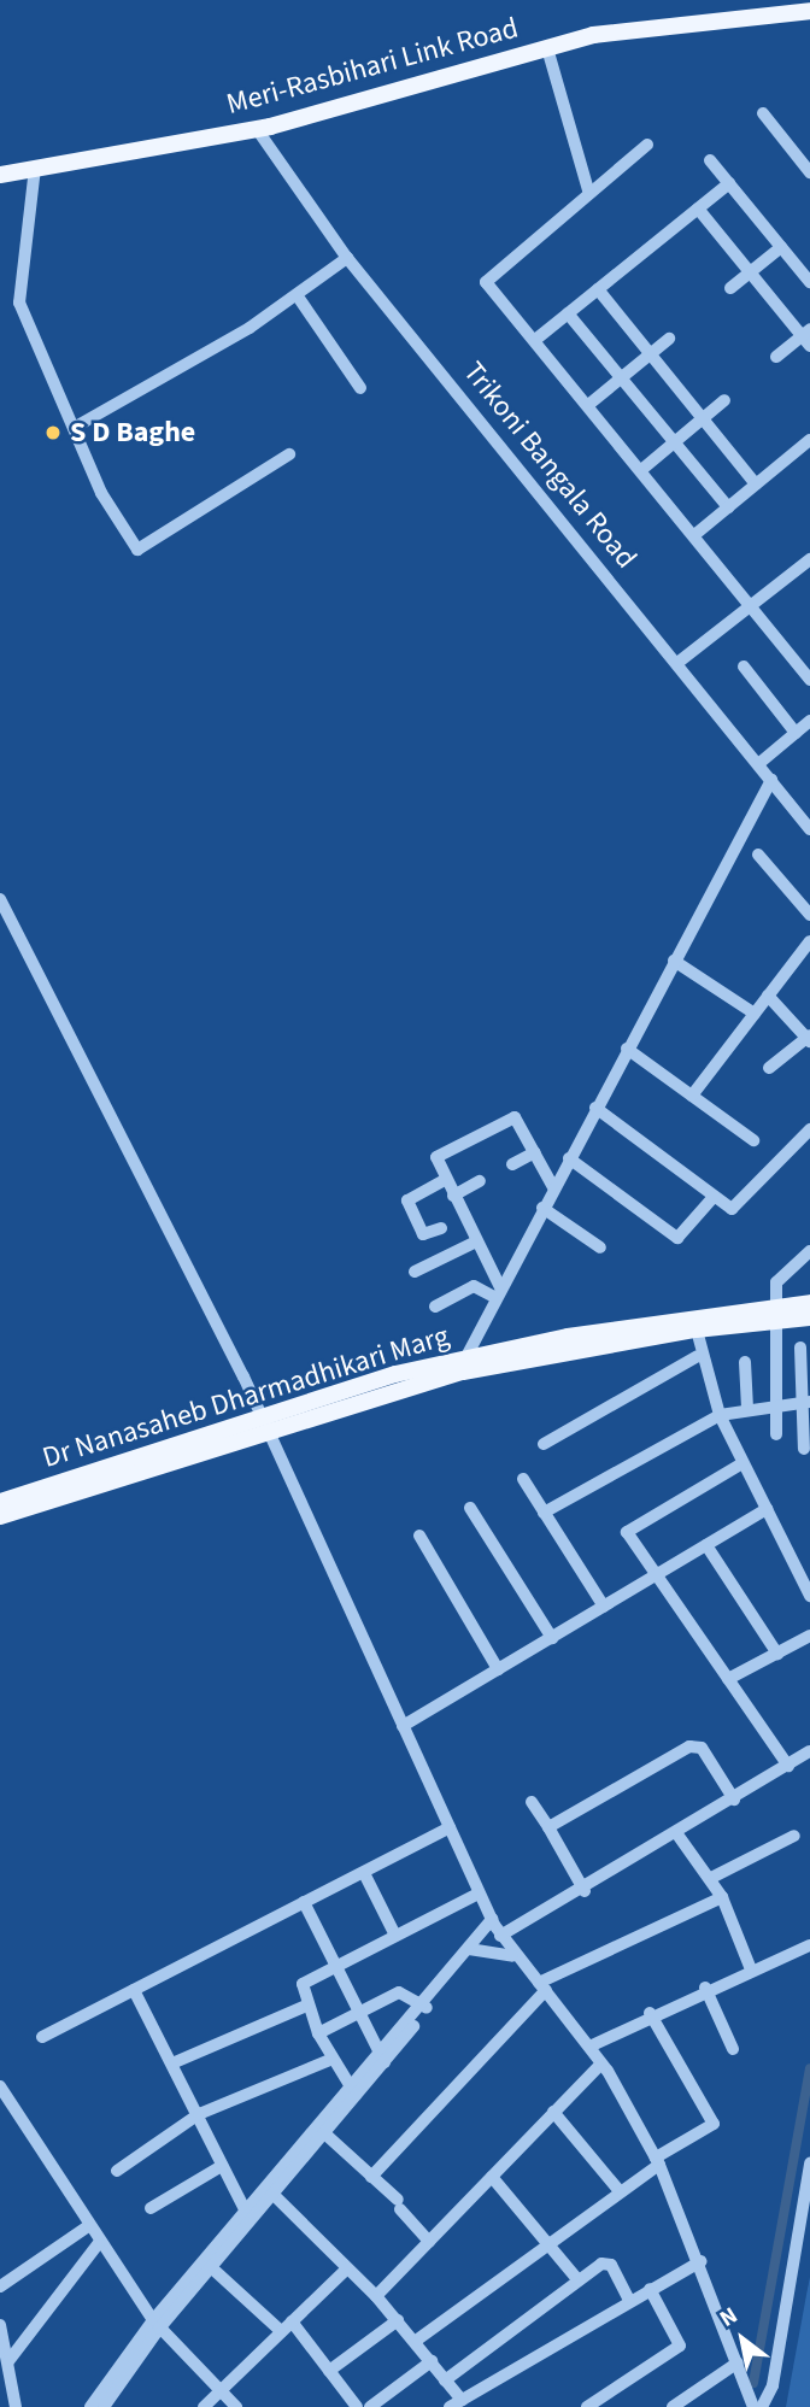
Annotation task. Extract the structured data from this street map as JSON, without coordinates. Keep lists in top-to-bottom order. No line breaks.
{"streets":{"main road":["Meri-Rasbihari Link Road","Dr Nanasaheb Dharmadhikari Marg"],"street":["Trikoni Bangala Road"]},"crossings":[["Meri-Rasbihari Link Road","Trikoni Bangala Road"]],"places":["S D Baghe"],"north":"top left"}
